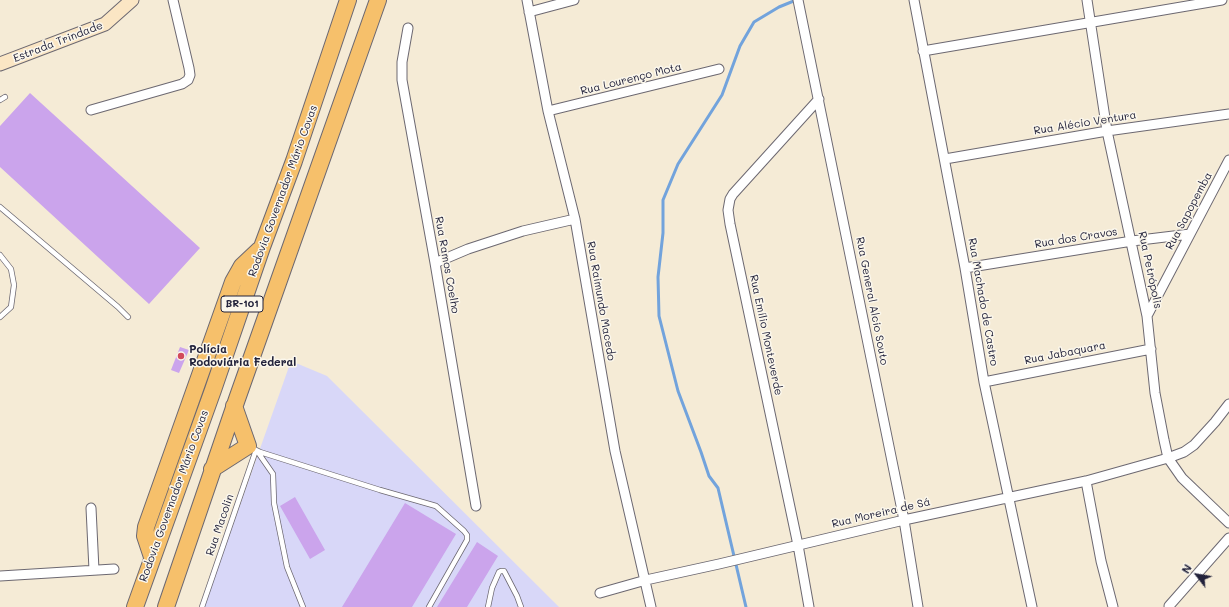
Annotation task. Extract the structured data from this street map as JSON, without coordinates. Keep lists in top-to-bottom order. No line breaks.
{"streets":{"highway":["Rodovia Governador Mário Covas","BR-101"],"street":["Estrada Trindade","Rua Lourenço Mota","Rua Alécio Ventura","Rua Sapopemba","Rua dos Cravos","Rua Ramos Coelho","Rua Petrópolis","Rua Raimundo Macedo","Rua General Alcio Souto","Rua Machado de Castro","Rua Emílio Monteverde","Rua Jabaquara","Rua Moreira de Sá"],"lane":["Rua Macolin"]},"crossings":[["Rua Lourenço Mota","Rua Raimundo Macedo"],["Rua Alécio Ventura","Rua Petrópolis"],["Rua Alécio Ventura","Rua Machado de Castro"],["Rua Sapopemba","Rua dos Cravos"],["Rua Sapopemba","Rua Petrópolis"],["Rua dos Cravos","Rua Petrópolis"],["Rua dos Cravos","Rua Machado de Castro"],["Rua Petrópolis","Rua Jabaquara"],["Rua Petrópolis","Rua Moreira de Sá"],["Rua Raimundo Macedo","Rua Moreira de Sá"],["Rua General Alcio Souto","Rua Emílio Monteverde"],["Rua General Alcio Souto","Rua Moreira de Sá"],["Rua Machado de Castro","Rua Jabaquara"],["Rua Machado de Castro","Rua Moreira de Sá"],["Rua Emílio Monteverde","Rua Moreira de Sá"]],"places":["Polícia Rodoviária Federal"],"north":"top left"}
